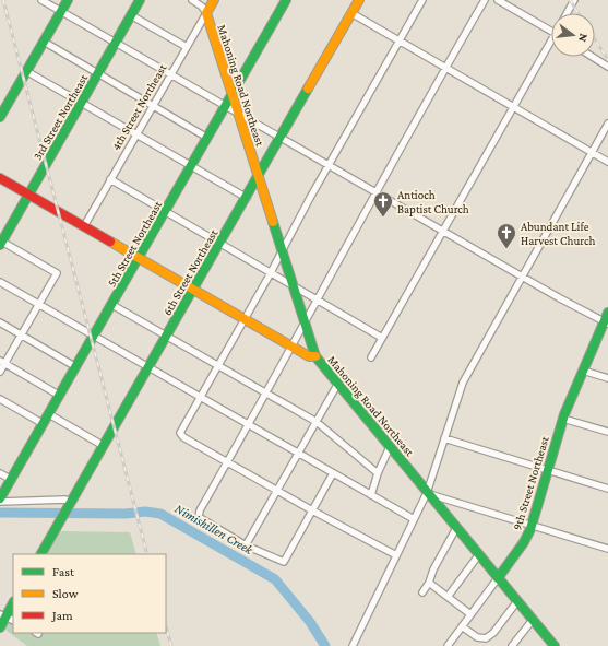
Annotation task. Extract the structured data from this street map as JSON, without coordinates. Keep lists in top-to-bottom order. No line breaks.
{"streets":{"main road":["Mahoning Road Northeast","4th Street Northeast","3rd Street Northeast","5th Street Northeast","6th Street Northeast","9th Street Northeast"]},"crossings":[["Mahoning Road Northeast","4th Street Northeast"],["Mahoning Road Northeast","5th Street Northeast"],["Mahoning Road Northeast","6th Street Northeast"],["Mahoning Road Northeast","9th Street Northeast"]],"water":["Nimishillen Creek"],"places":{"church":["Antioch Baptist Church","Abundant Life Harvest Church"]},"legend":["Fast","Slow","Jam"],"north":"right"}
